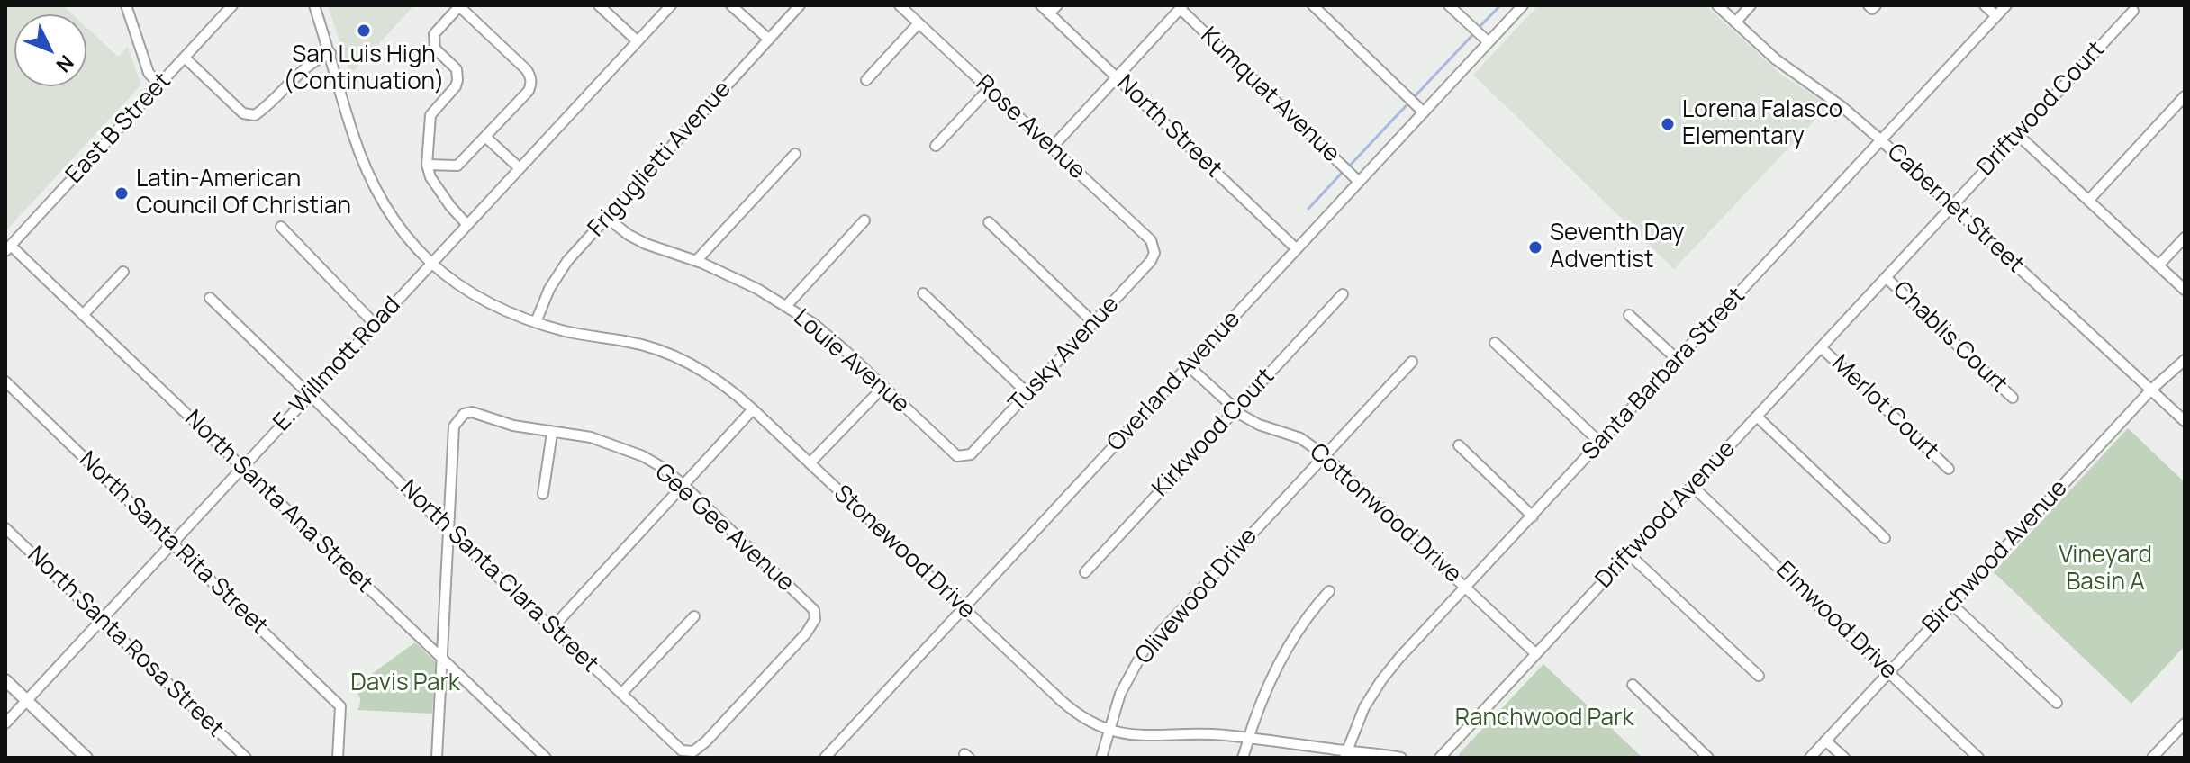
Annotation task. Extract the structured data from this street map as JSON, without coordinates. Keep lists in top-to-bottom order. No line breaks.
{"streets":{"street":["Kumquat Avenue","Driftwood Court","North Street","Rose Avenue","East B Street","Friguglietti Avenue","Cabernet Street","Chablis Court","Tusky Avenue","Louie Avenue","E. Willmott Road","Santa Barbara Street","Overland Avenue","Merlot Court","Kirkwood Court","North Santa Ana Street","Cottonwood Drive","Driftwood Avenue","Gee Gee Avenue","North Santa Rita Street","Stonewood Drive","Birchwood Avenue","North Santa Clara Street","Olivewood Drive","Elmwood Drive","North Santa Rosa Street"]},"crossings":[["Kumquat Avenue","Overland Avenue"],["Driftwood Court","Cabernet Street"],["Driftwood Court","Chablis Court"],["Driftwood Court","Driftwood Avenue"],["North Street","Overland Avenue"],["Rose Avenue","Tusky Avenue"],["East B Street","North Santa Ana Street"],["Friguglietti Avenue","Louie Avenue"],["Friguglietti Avenue","Stonewood Drive"],["Cabernet Street","Santa Barbara Street"],["Cabernet Street","Birchwood Avenue"],["Chablis Court","Driftwood Avenue"],["Tusky Avenue","Louie Avenue"],["E. Willmott Road","North Santa Ana Street"],["E. Willmott Road","North Santa Rita Street"],["E. Willmott Road","Stonewood Drive"],["E. Willmott Road","North Santa Clara Street"],["E. Willmott Road","North Santa Rosa Street"],["Santa Barbara Street","Cottonwood Drive"],["Santa Barbara Street","Stonewood Drive"],["Overland Avenue","Cottonwood Drive"],["Overland Avenue","Stonewood Drive"],["Merlot Court","Driftwood Avenue"],["Kirkwood Court","Cottonwood Drive"],["Cottonwood Drive","Driftwood Avenue"],["Cottonwood Drive","Olivewood Drive"],["Driftwood Avenue","Elmwood Drive"],["Gee Gee Avenue","North Santa Clara Street"],["Stonewood Drive","Olivewood Drive"],["Birchwood Avenue","Elmwood Drive"]],"parks":["Vineyard Basin A","Davis Park","Ranchwood Park"],"places":["San Luis High (Continuation)","Lorena Falasco Elementary","Latin-American Council Of Christian","Seventh Day Adventist"],"north":"bottom right"}
